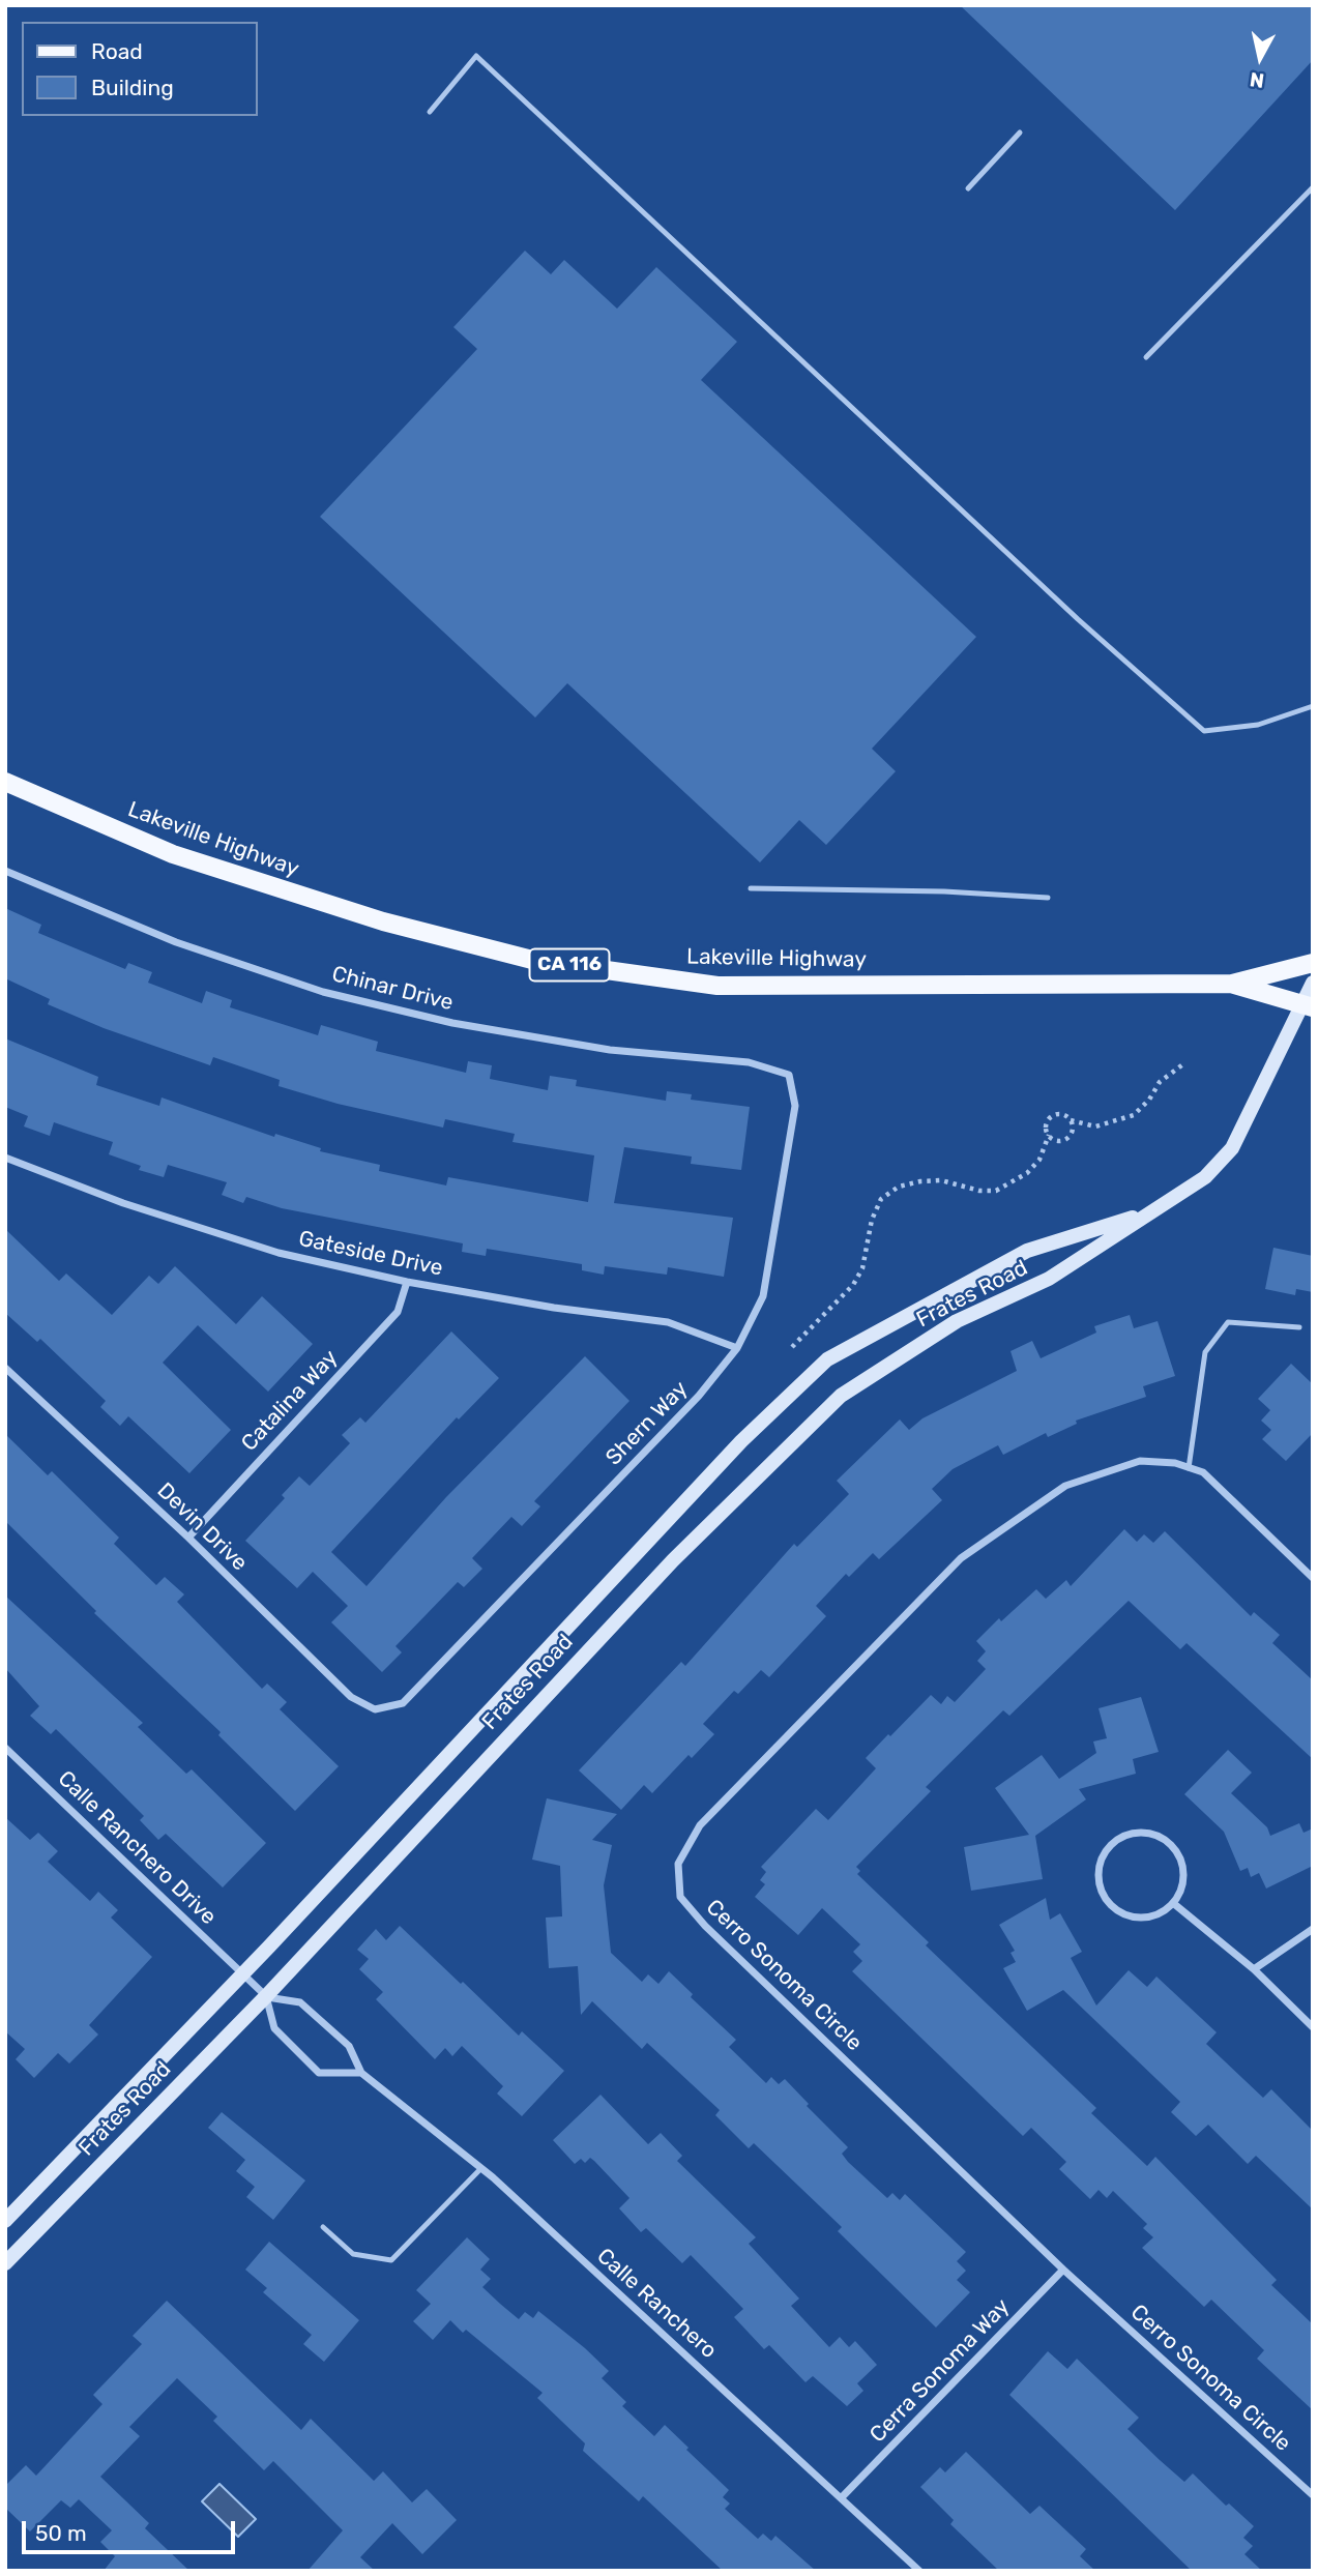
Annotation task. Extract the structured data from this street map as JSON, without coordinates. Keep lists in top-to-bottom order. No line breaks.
{"streets":{"main road":["Lakeville Highway","CA 116"],"street":["Chinar Drive","Gateside Drive","Frates Road","Catalina Way","Shern Way","Devin Drive","Calle Ranchero Drive","Cerro Sonoma Circle","Calle Ranchero","Cerra Sonoma Way"]},"crossings":[["Lakeville Highway","Frates Road"],["Chinar Drive","Shern Way"],["Gateside Drive","Catalina Way"],["Gateside Drive","Shern Way"],["Frates Road","Calle Ranchero Drive"],["Frates Road","Calle Ranchero"],["Catalina Way","Devin Drive"],["Shern Way","Devin Drive"],["Cerro Sonoma Circle","Cerra Sonoma Way"],["Calle Ranchero","Cerra Sonoma Way"]],"legend":["Road","Building"],"scale_bar":"50 m","north":"bottom"}
